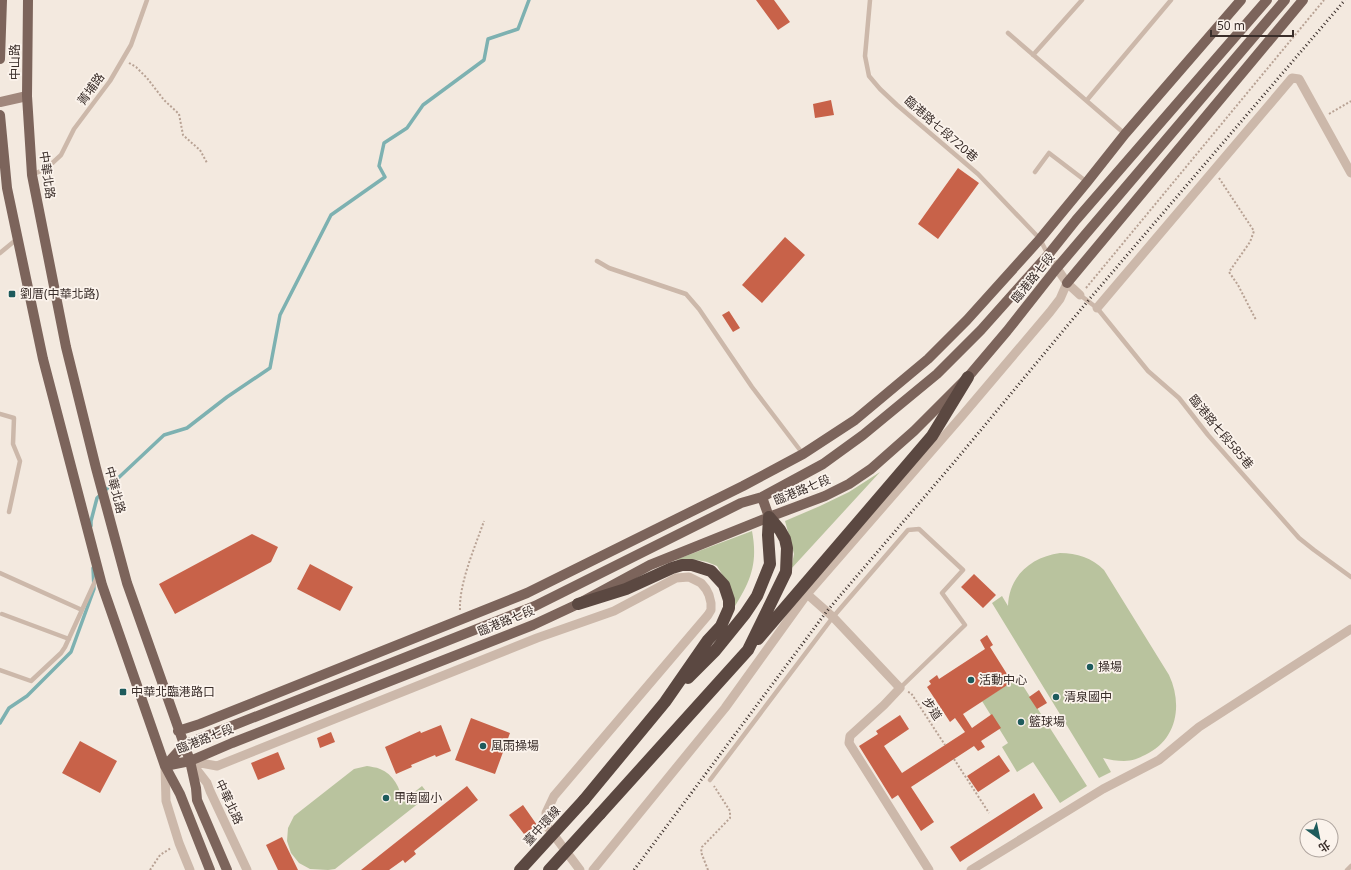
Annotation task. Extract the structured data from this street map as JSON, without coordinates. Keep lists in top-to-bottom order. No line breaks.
{"streets":{"highway":["臺中環線"],"main road":["中山路","中華北路","臨港路七段"],"lane":["菁埔路","臨港路七段720巷","臨港路七段585巷"],"path":["步道"]},"crossings":[["中山路","中華北路"],["菁埔路","中華北路"],["臨港路七段720巷","臨港路七段"],["中華北路","臨港路七段"]],"places":{"transit":["劉厝(中華北路)","中華北臨港路口"],"other":["操場","活動中心","清泉國中","籃球場","風雨操場","甲南國小"]},"scale_bar":"50 m","north":"bottom right"}
